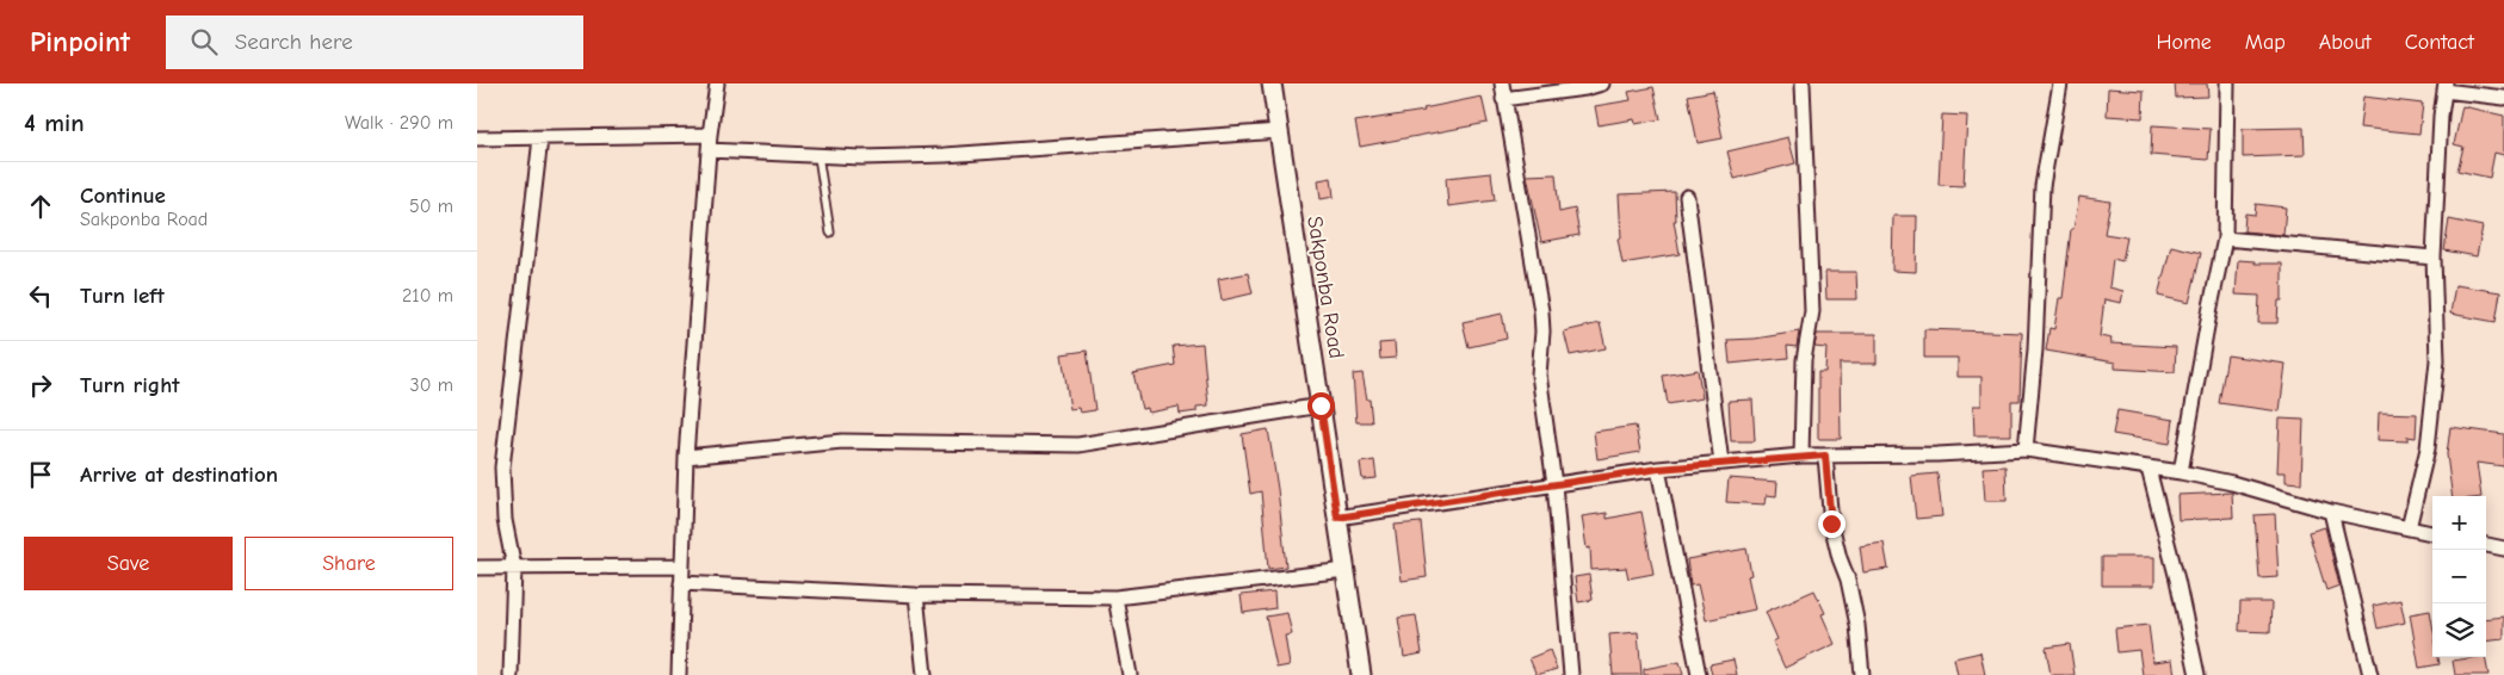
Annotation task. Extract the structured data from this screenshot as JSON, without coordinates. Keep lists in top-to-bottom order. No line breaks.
{"streets":{"main road":["Sakponba Road"]},"page":{"header":"Pinpoint","search":"Search here","nav":["Home","Map","About","Contact"],"heading":["4 min","Walk · 290 m"],"list":[["Continue","Sakponba Road","50 m"],["Turn left","210 m"],["Turn right","30 m"],"Arrive at destination"],"map_buttons":["+","−"],"buttons":["Save","Share"]}}
